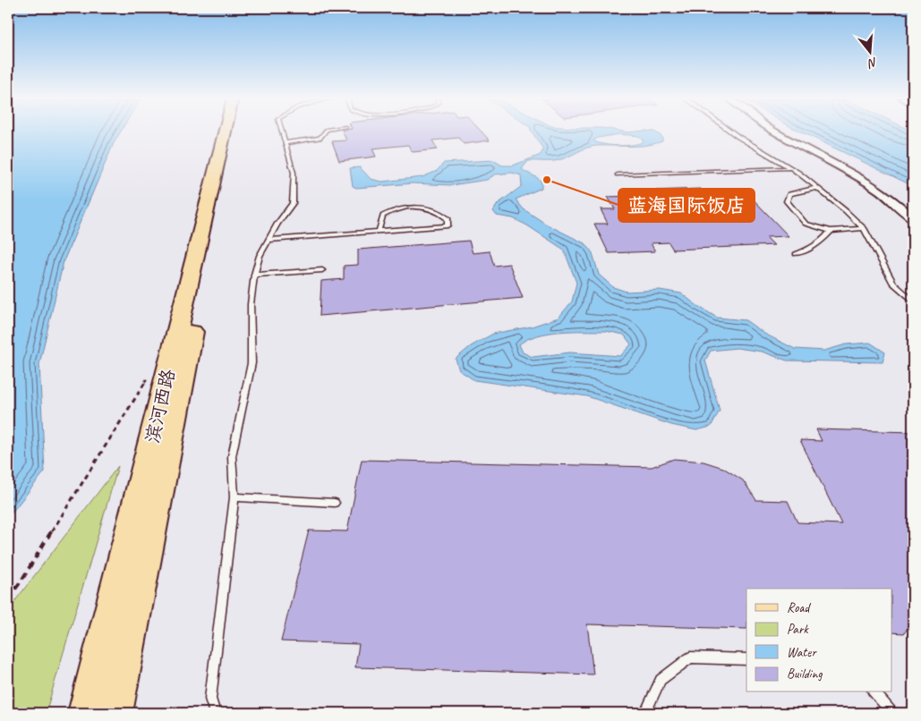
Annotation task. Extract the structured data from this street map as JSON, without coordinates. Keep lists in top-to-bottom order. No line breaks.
{"streets":{"main road":["滨河西路"]},"places":["蓝海国际饭店"],"legend":["Road","Park","Water","Building"],"north":"bottom"}
